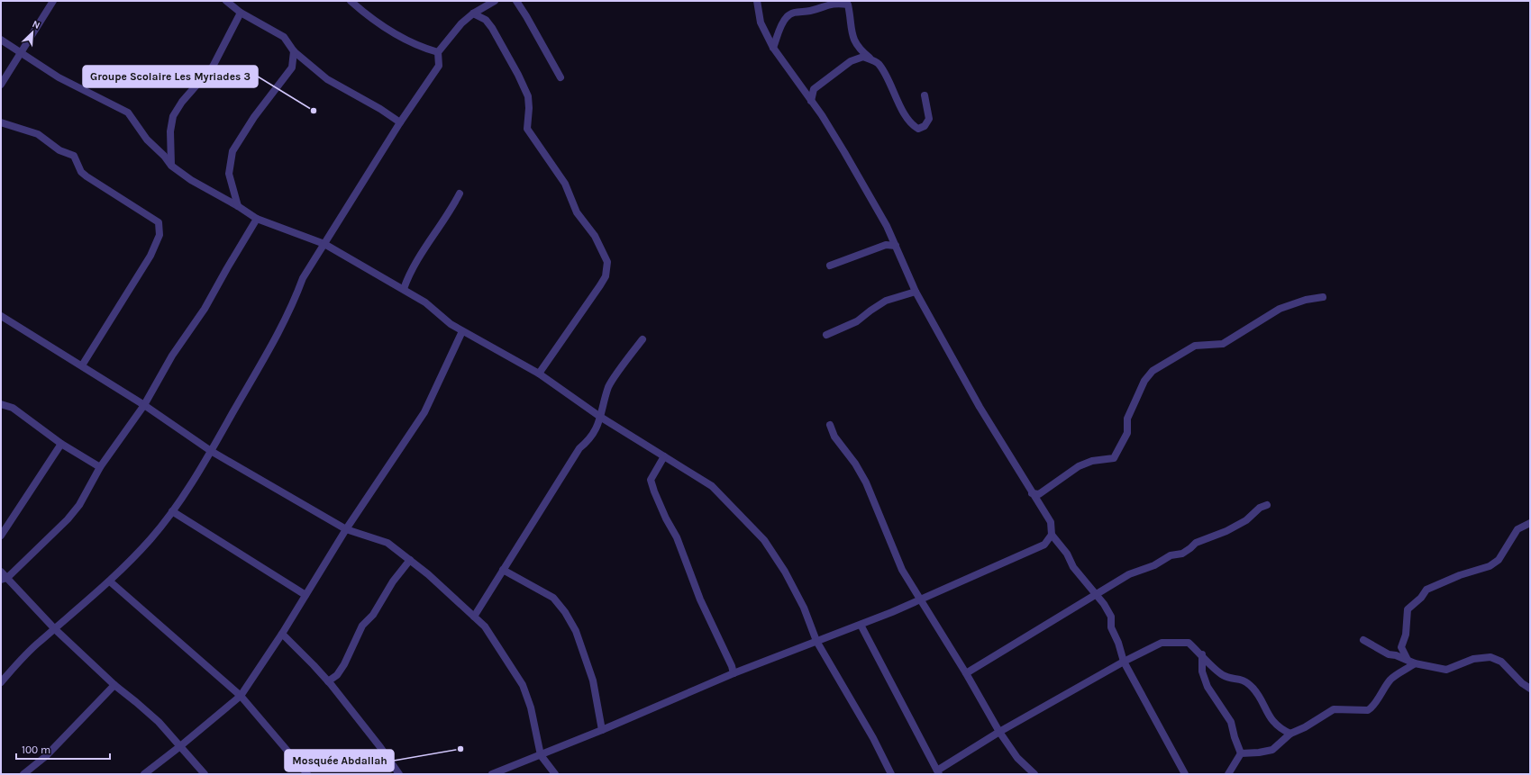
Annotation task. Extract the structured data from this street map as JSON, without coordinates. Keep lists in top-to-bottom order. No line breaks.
{"places":["Groupe Scolaire Les Myriades 3","Mosquée Abdallah"],"scale_bar":"100 m","north":"top right"}
